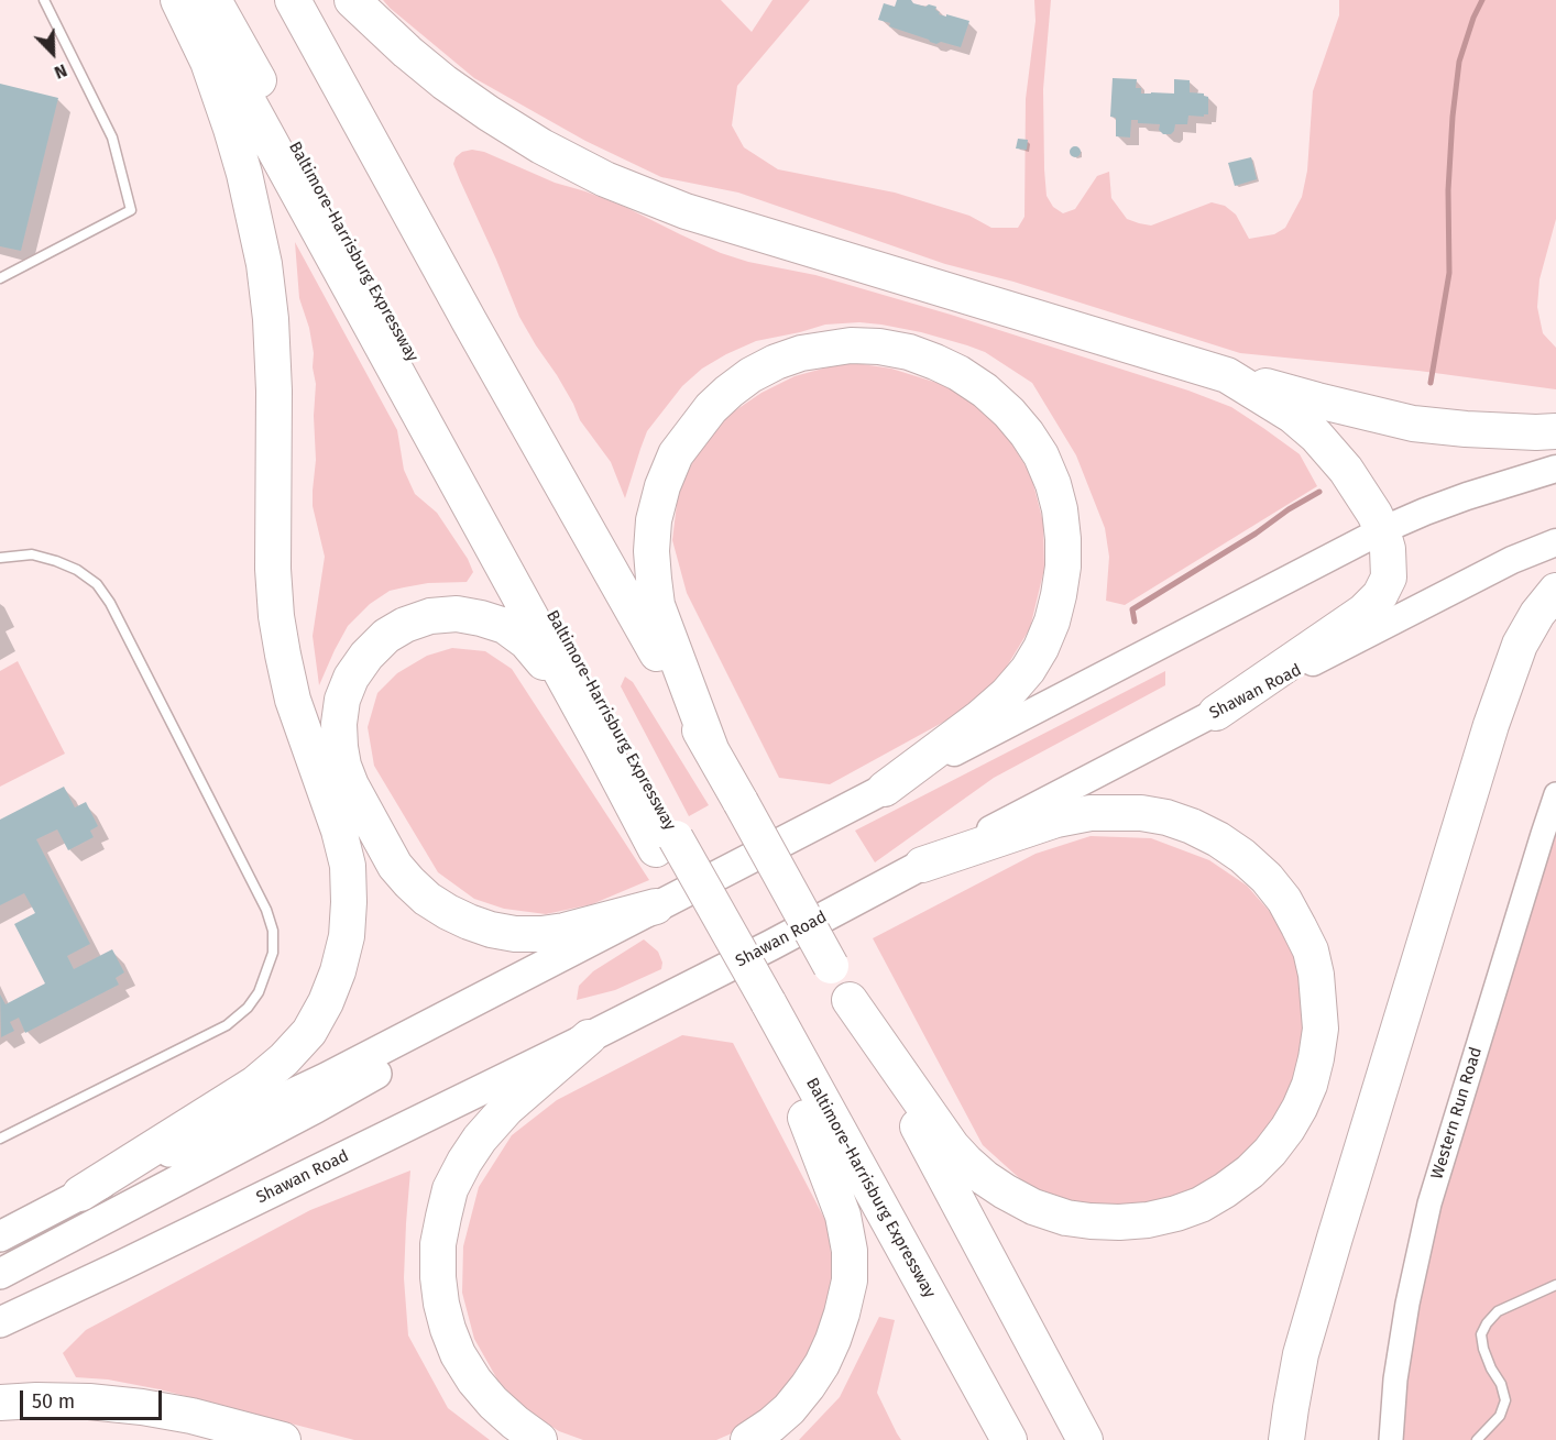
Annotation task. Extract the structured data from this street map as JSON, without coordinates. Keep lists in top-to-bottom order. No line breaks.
{"streets":{"highway":["Baltimore-Harrisburg Expressway"],"main road":["Shawan Road"],"street":["Western Run Road"]},"scale_bar":"50 m","north":"bottom right"}
